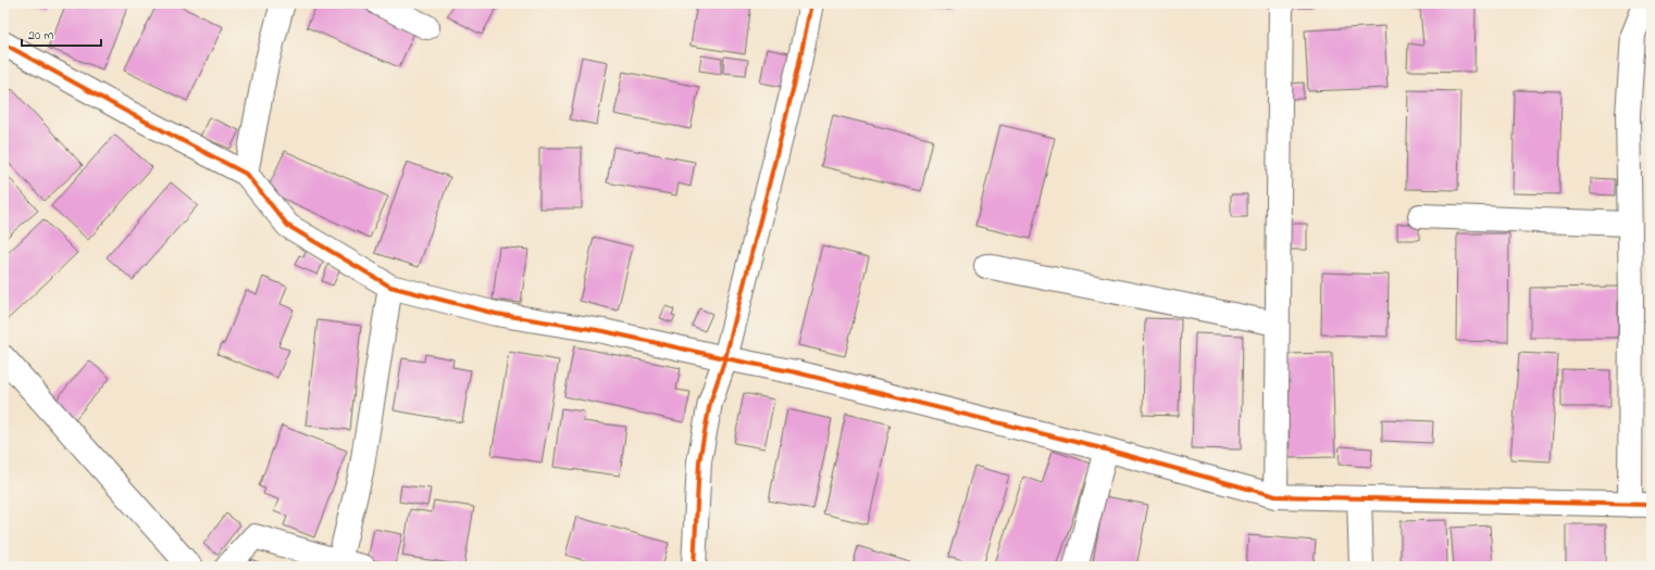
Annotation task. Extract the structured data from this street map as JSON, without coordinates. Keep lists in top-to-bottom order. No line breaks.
{"scale_bar":"20 m"}
